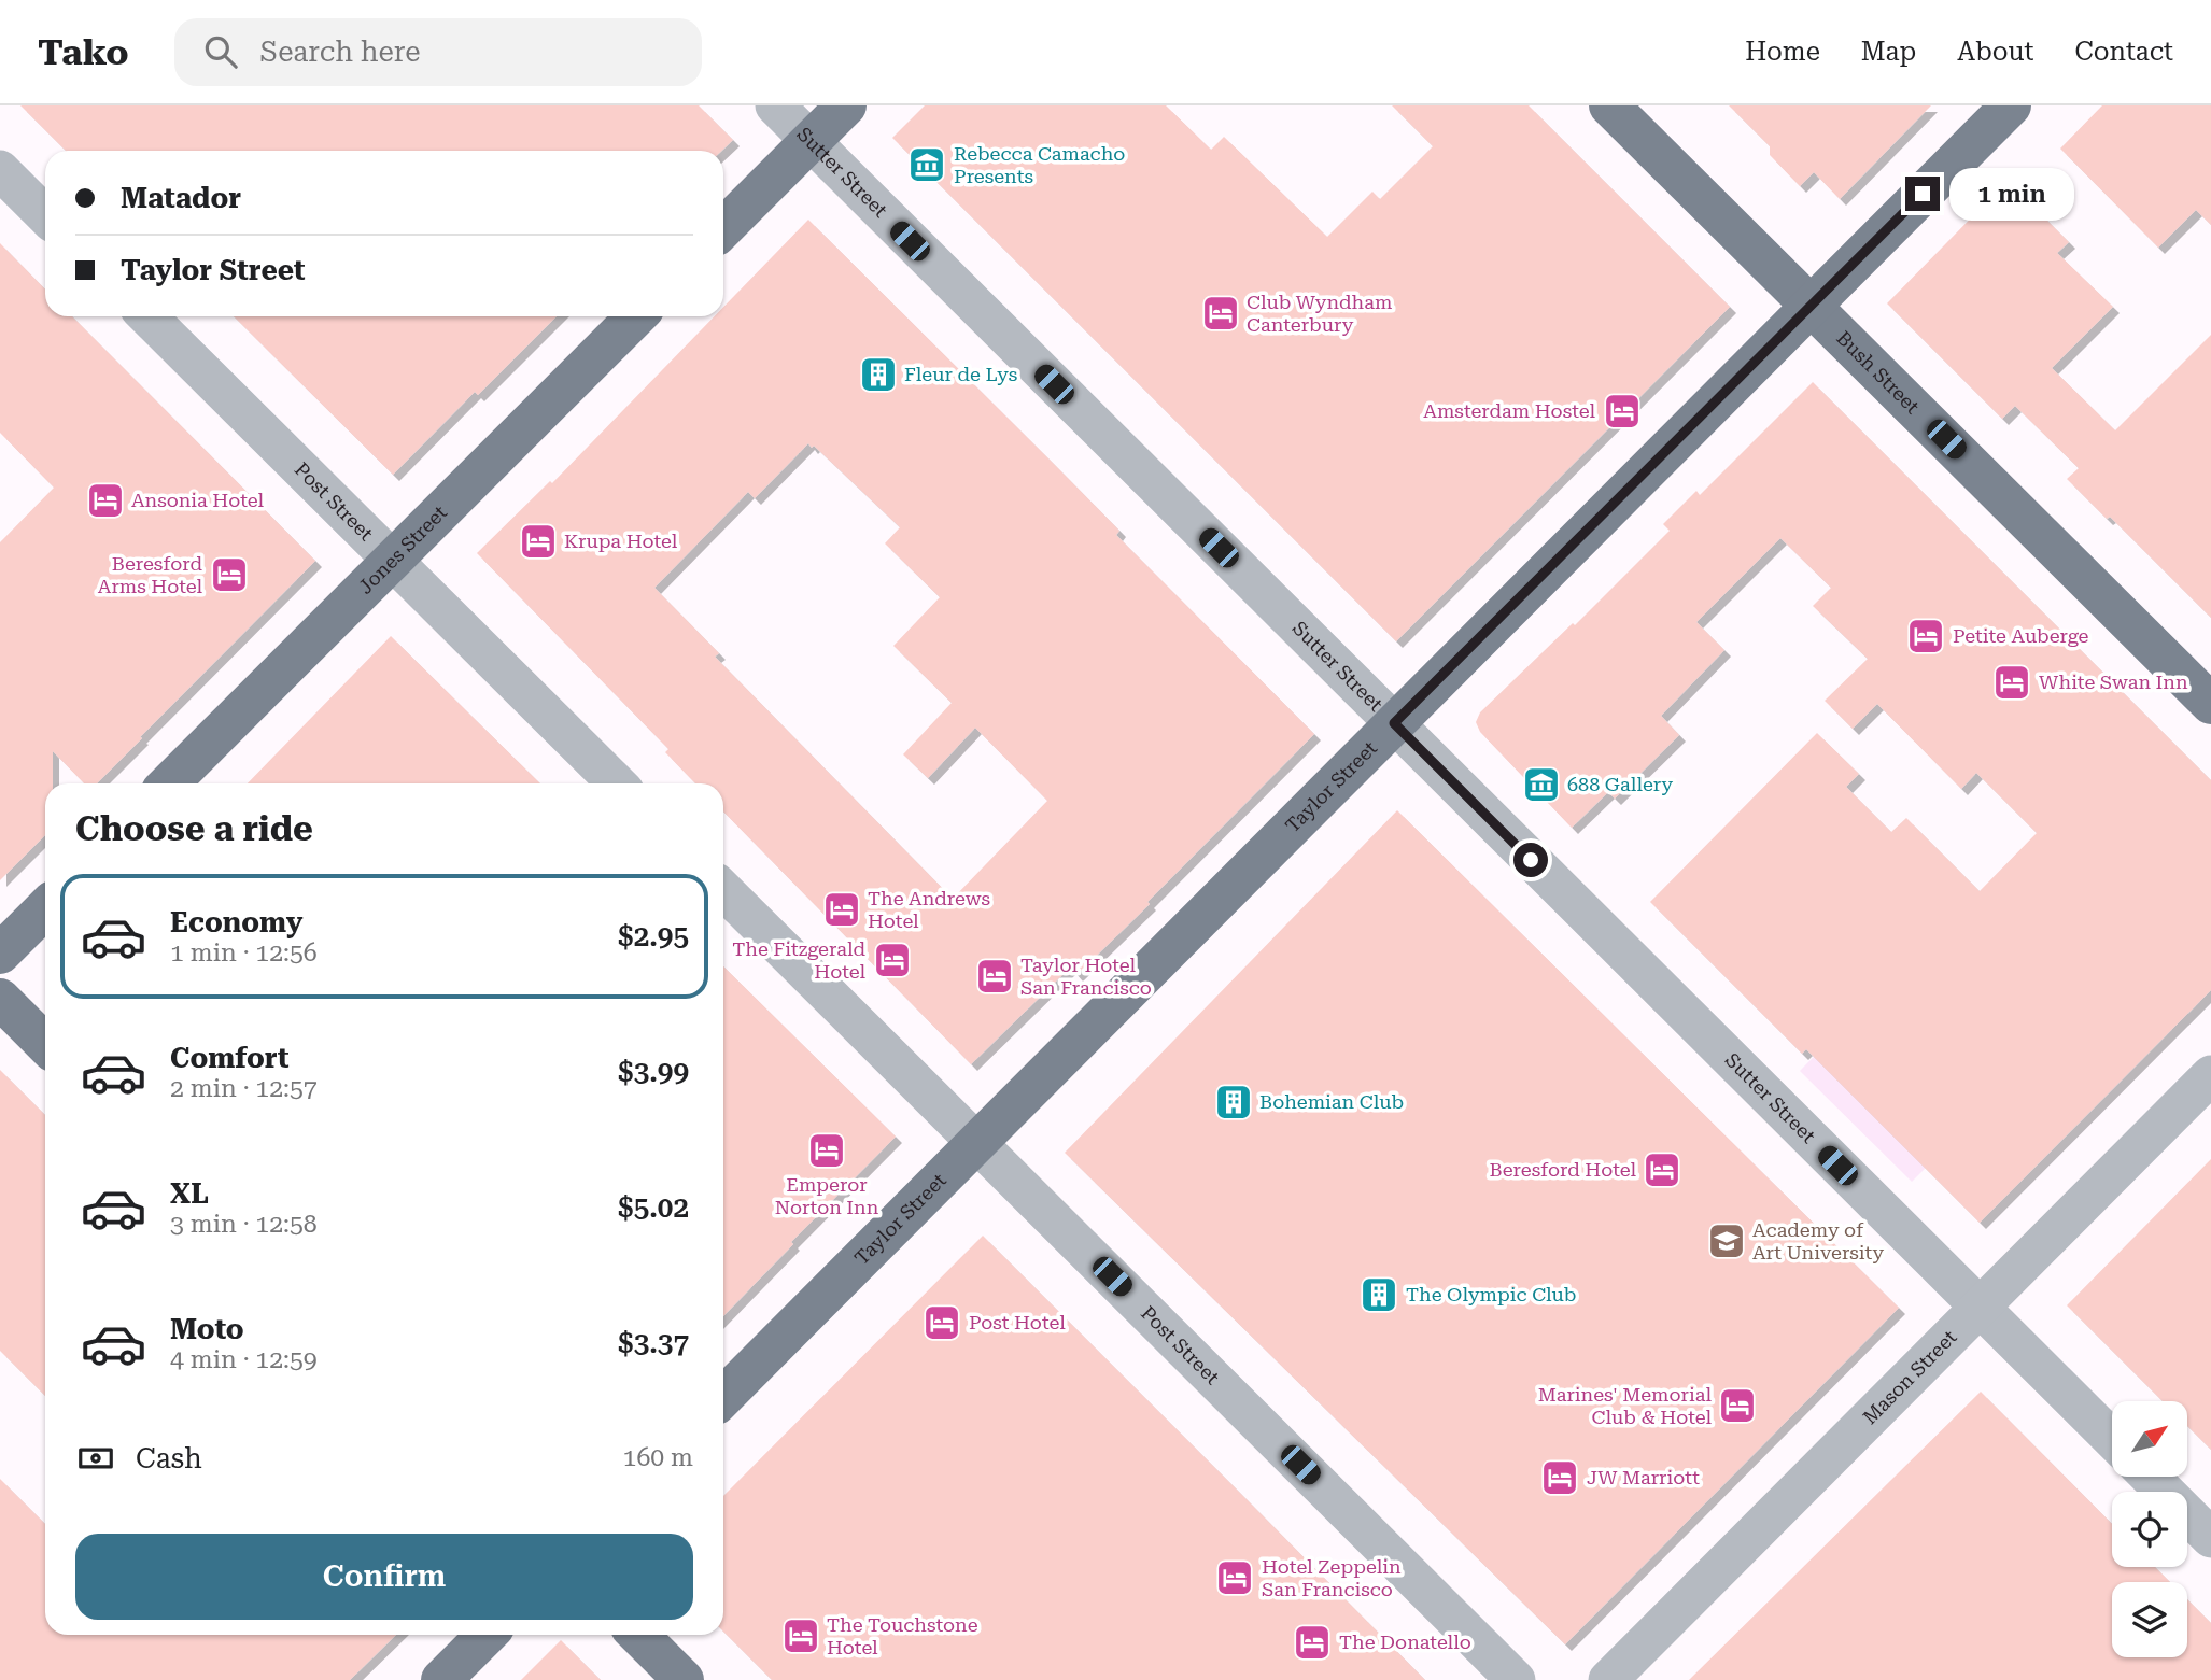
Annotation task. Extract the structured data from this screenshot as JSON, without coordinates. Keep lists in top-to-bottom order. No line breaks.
{"streets":{"main road":["Bush Street","Jones Street","Taylor Street"],"street":["Sutter Street","Post Street","Mason Street"]},"crossings":[["Sutter Street","Taylor Street"],["Sutter Street","Mason Street"],["Bush Street","Taylor Street"],["Post Street","Jones Street"],["Post Street","Taylor Street"]],"places":{"museum":["Rebecca Camacho Presents","688 Gallery"],"hotel":["Club Wyndham Canterbury","Amsterdam Hostel","Ansonia Hotel","Krupa Hotel","Beresford Arms Hotel","Petite Auberge","White Swan Inn","The Andrews Hotel","The Fitzgerald Hotel","Taylor Hotel San Francisco","Emperor Norton Inn","Beresford Hotel","Post Hotel","Marines' Memorial Club & Hotel","JW Marriott","Hotel Zeppelin San Francisco","The Touchstone Hotel","The Donatello"],"building":["Fleur de Lys","Bohemian Club","The Olympic Club"],"school or university":["Academy of Art University"]},"north":"top right","page":{"header":"Tako","search":"Search here","nav":["Home","Map","About","Contact"],"banner":["Matador","Taylor Street"],"bubble":"1 min","heading":"Choose a ride","list":[{"name":"Economy","note":"1 min · 12:56","value":"$2.95"},{"name":"Comfort","note":"2 min · 12:57","value":"$3.99"},{"name":"XL","note":"3 min · 12:58","value":"$5.02"},{"name":"Moto","note":"4 min · 12:59","value":"$3.37"}],"pay":["Cash","160 m"],"buttons":"Confirm"}}
